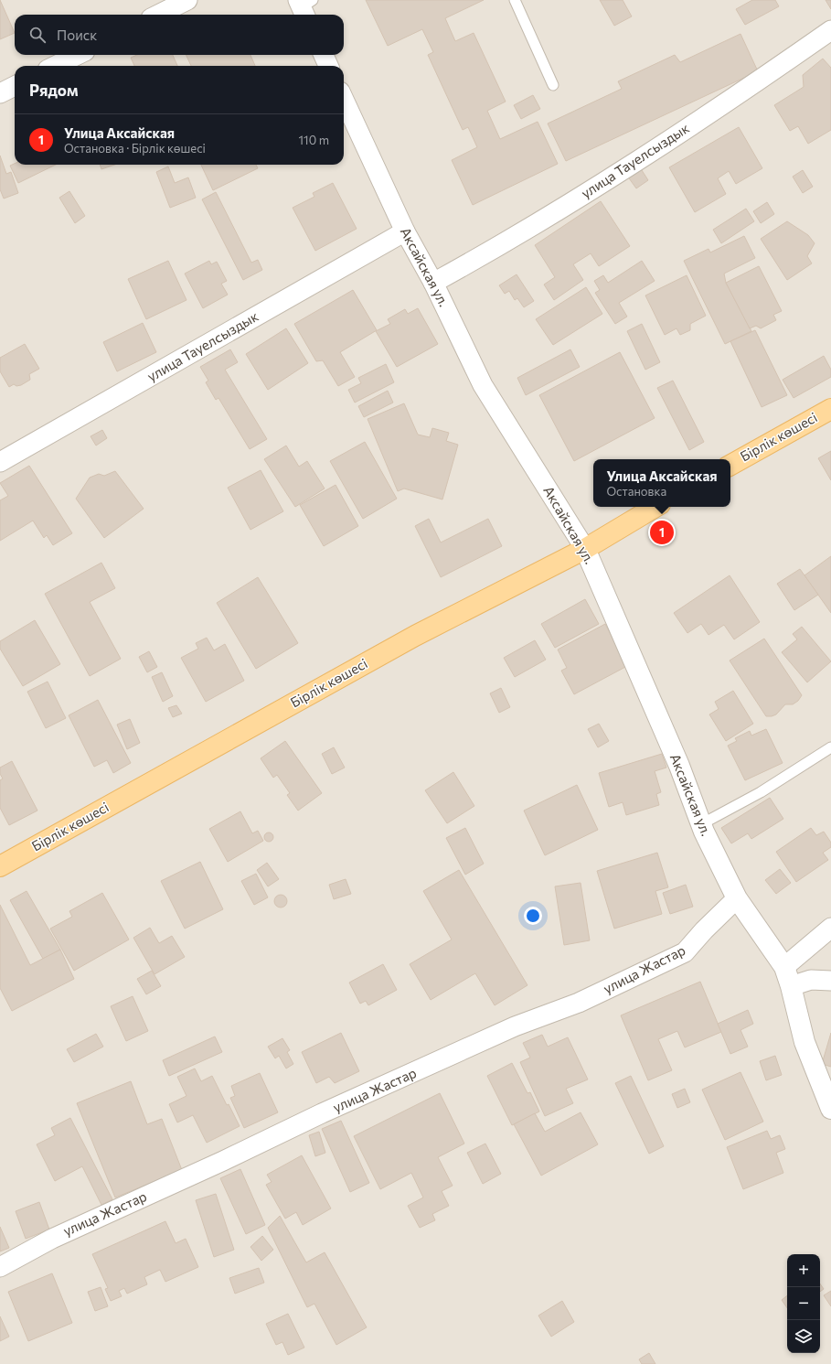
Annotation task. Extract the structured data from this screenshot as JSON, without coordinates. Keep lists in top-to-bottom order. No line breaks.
{"streets":{"main road":["Бірлік көшесі"],"street":["улица Тауелсыздык","Аксайская ул.","улица Жастар"]},"crossings":[["улица Тауелсыздык","Аксайская ул."],["Аксайская ул.","Бірлік көшесі"],["Аксайская ул.","улица Жастар"]],"page":{"search":"Поиск","heading":"Рядом","list":[{"mark":"1","name":"Улица Аксайская","note":"Остановка · Бірлік көшесі","value":"110 m"}],"popup":["Улица Аксайская","Остановка"],"pins":"1","map_buttons":["+","−"]}}
